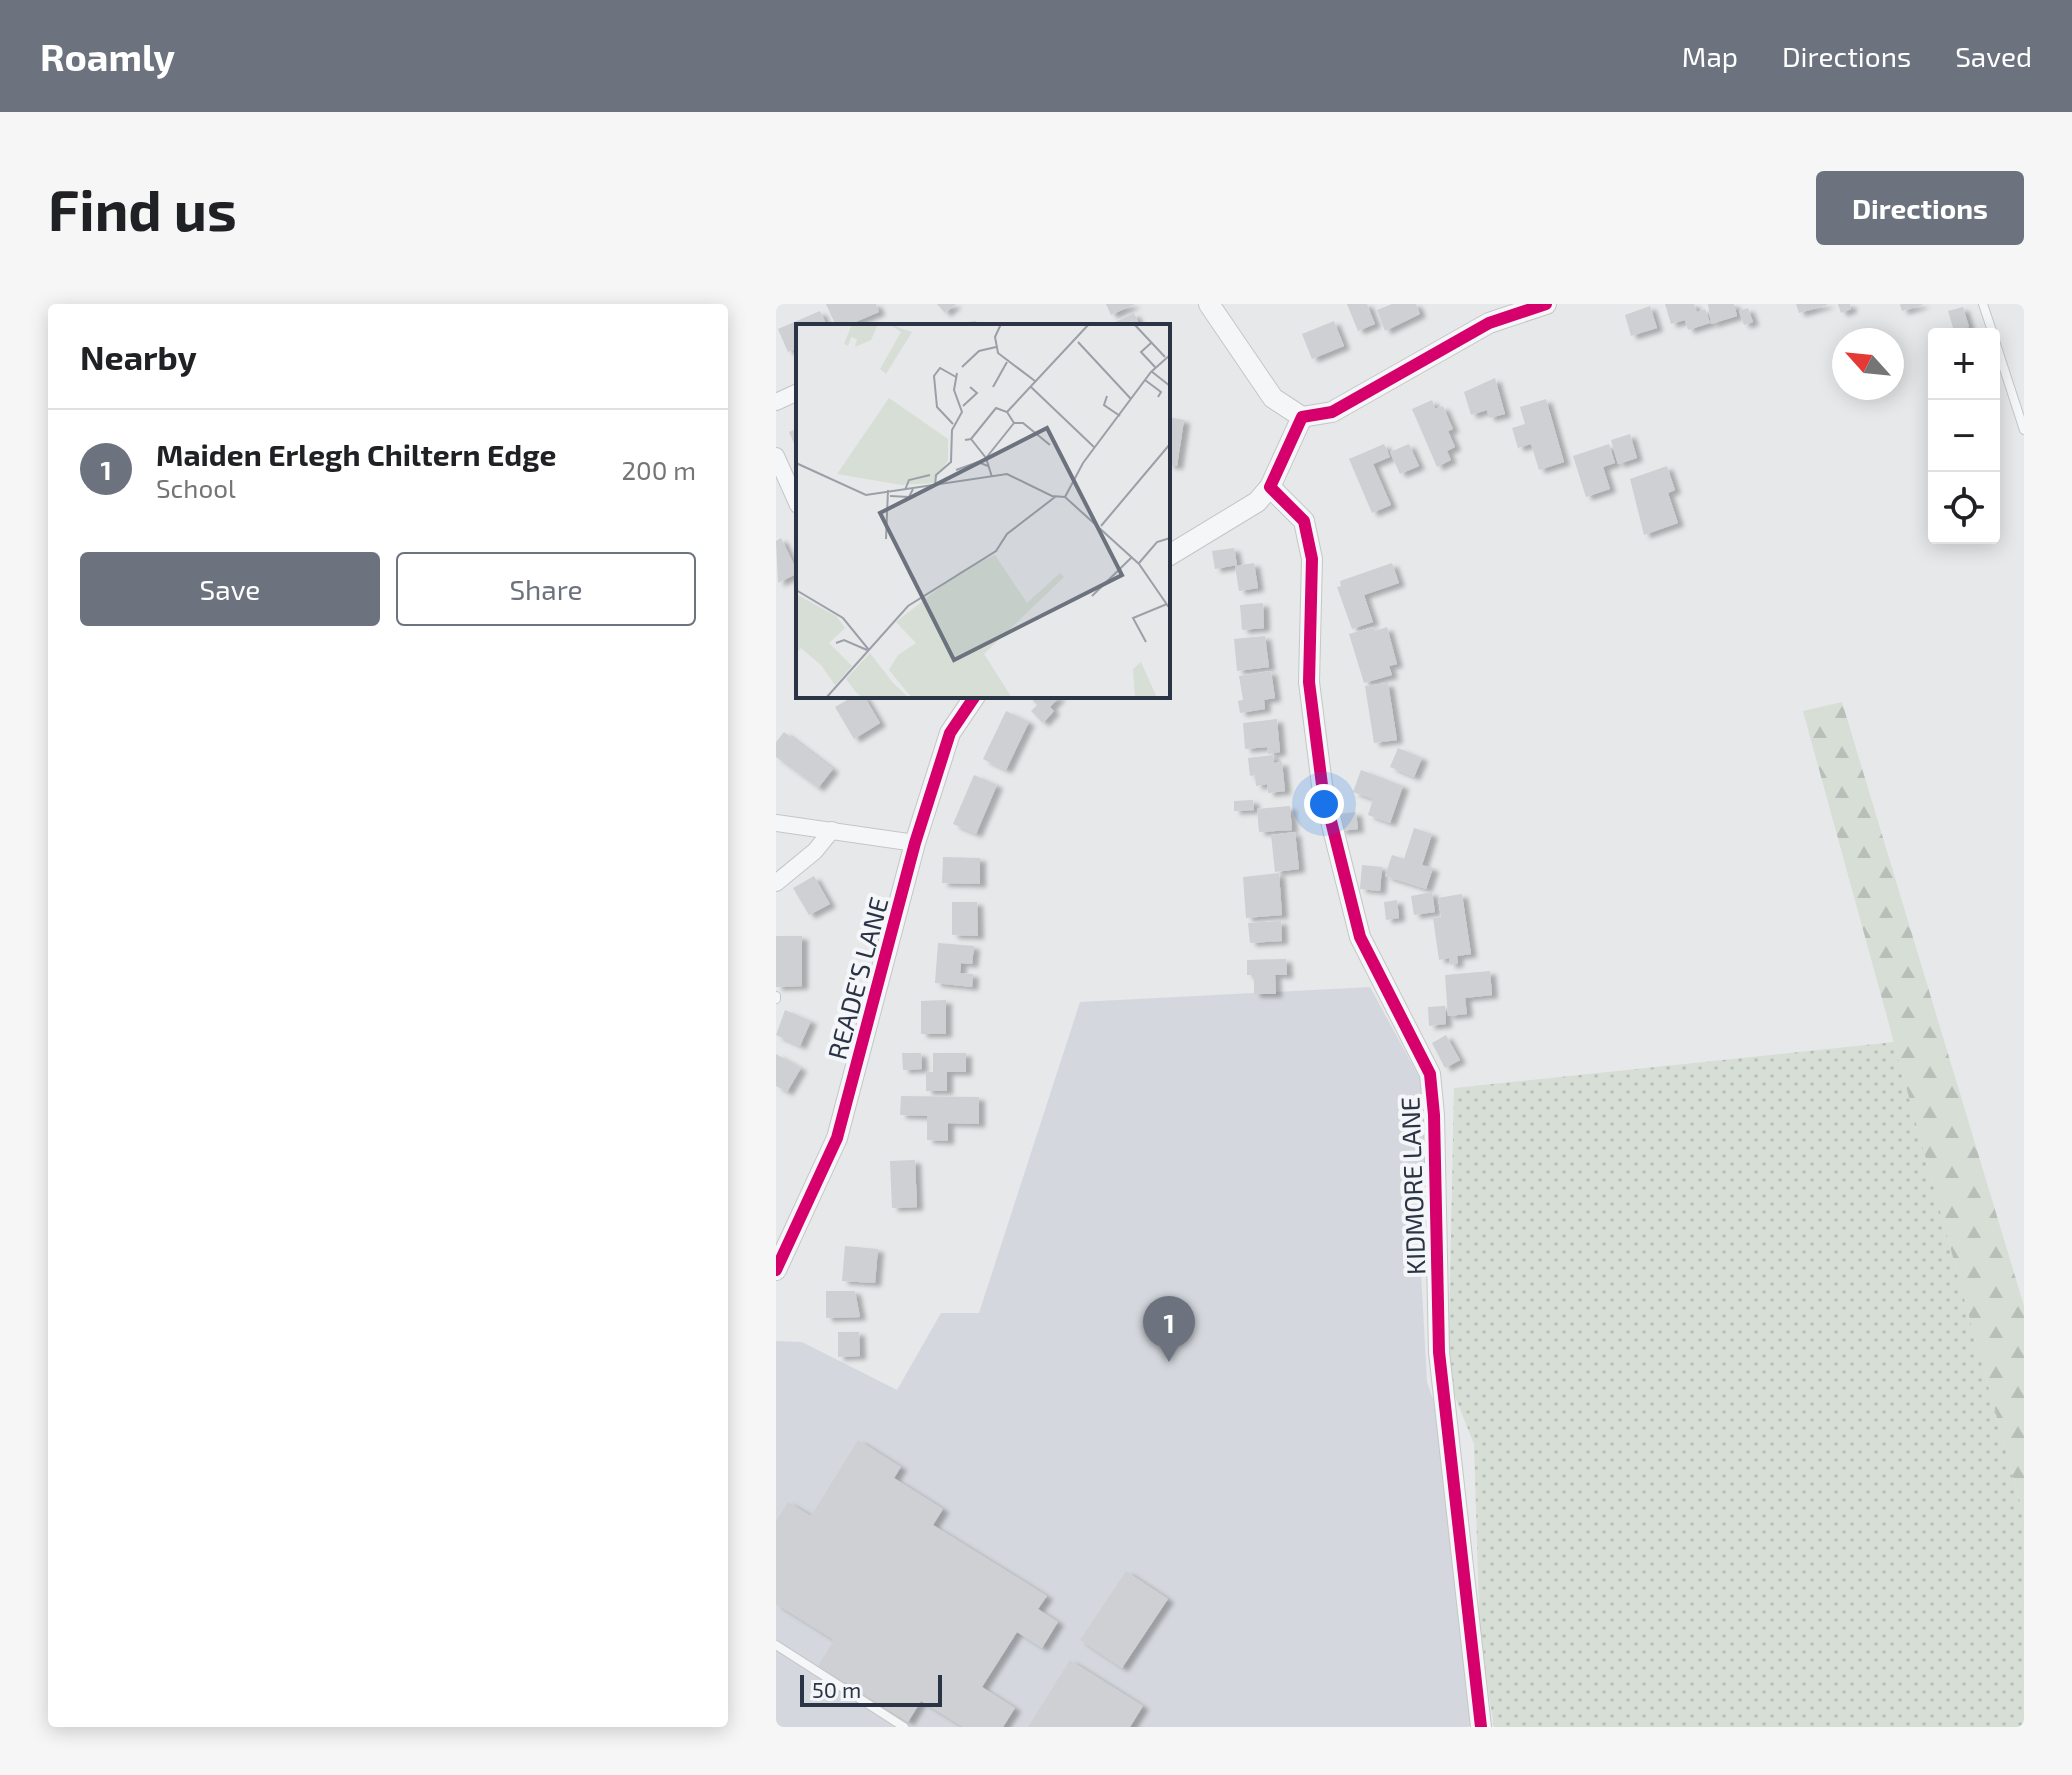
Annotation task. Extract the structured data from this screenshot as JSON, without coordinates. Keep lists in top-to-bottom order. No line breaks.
{"streets":{"street":["READE'S LANE","KIDMORE LANE"]},"scale_bar":"50 m","north":"top left","page":{"header":"Roamly","nav":["Map","Directions","Saved"],"buttons":["Directions",["Save","Share"]],"title":"Find us","heading":"Nearby","map_buttons":["+","−"],"list":[{"mark":"1","name":"Maiden Erlegh Chiltern Edge","note":"School","value":"200 m"}],"pins":"1","scale":"50 m"}}
